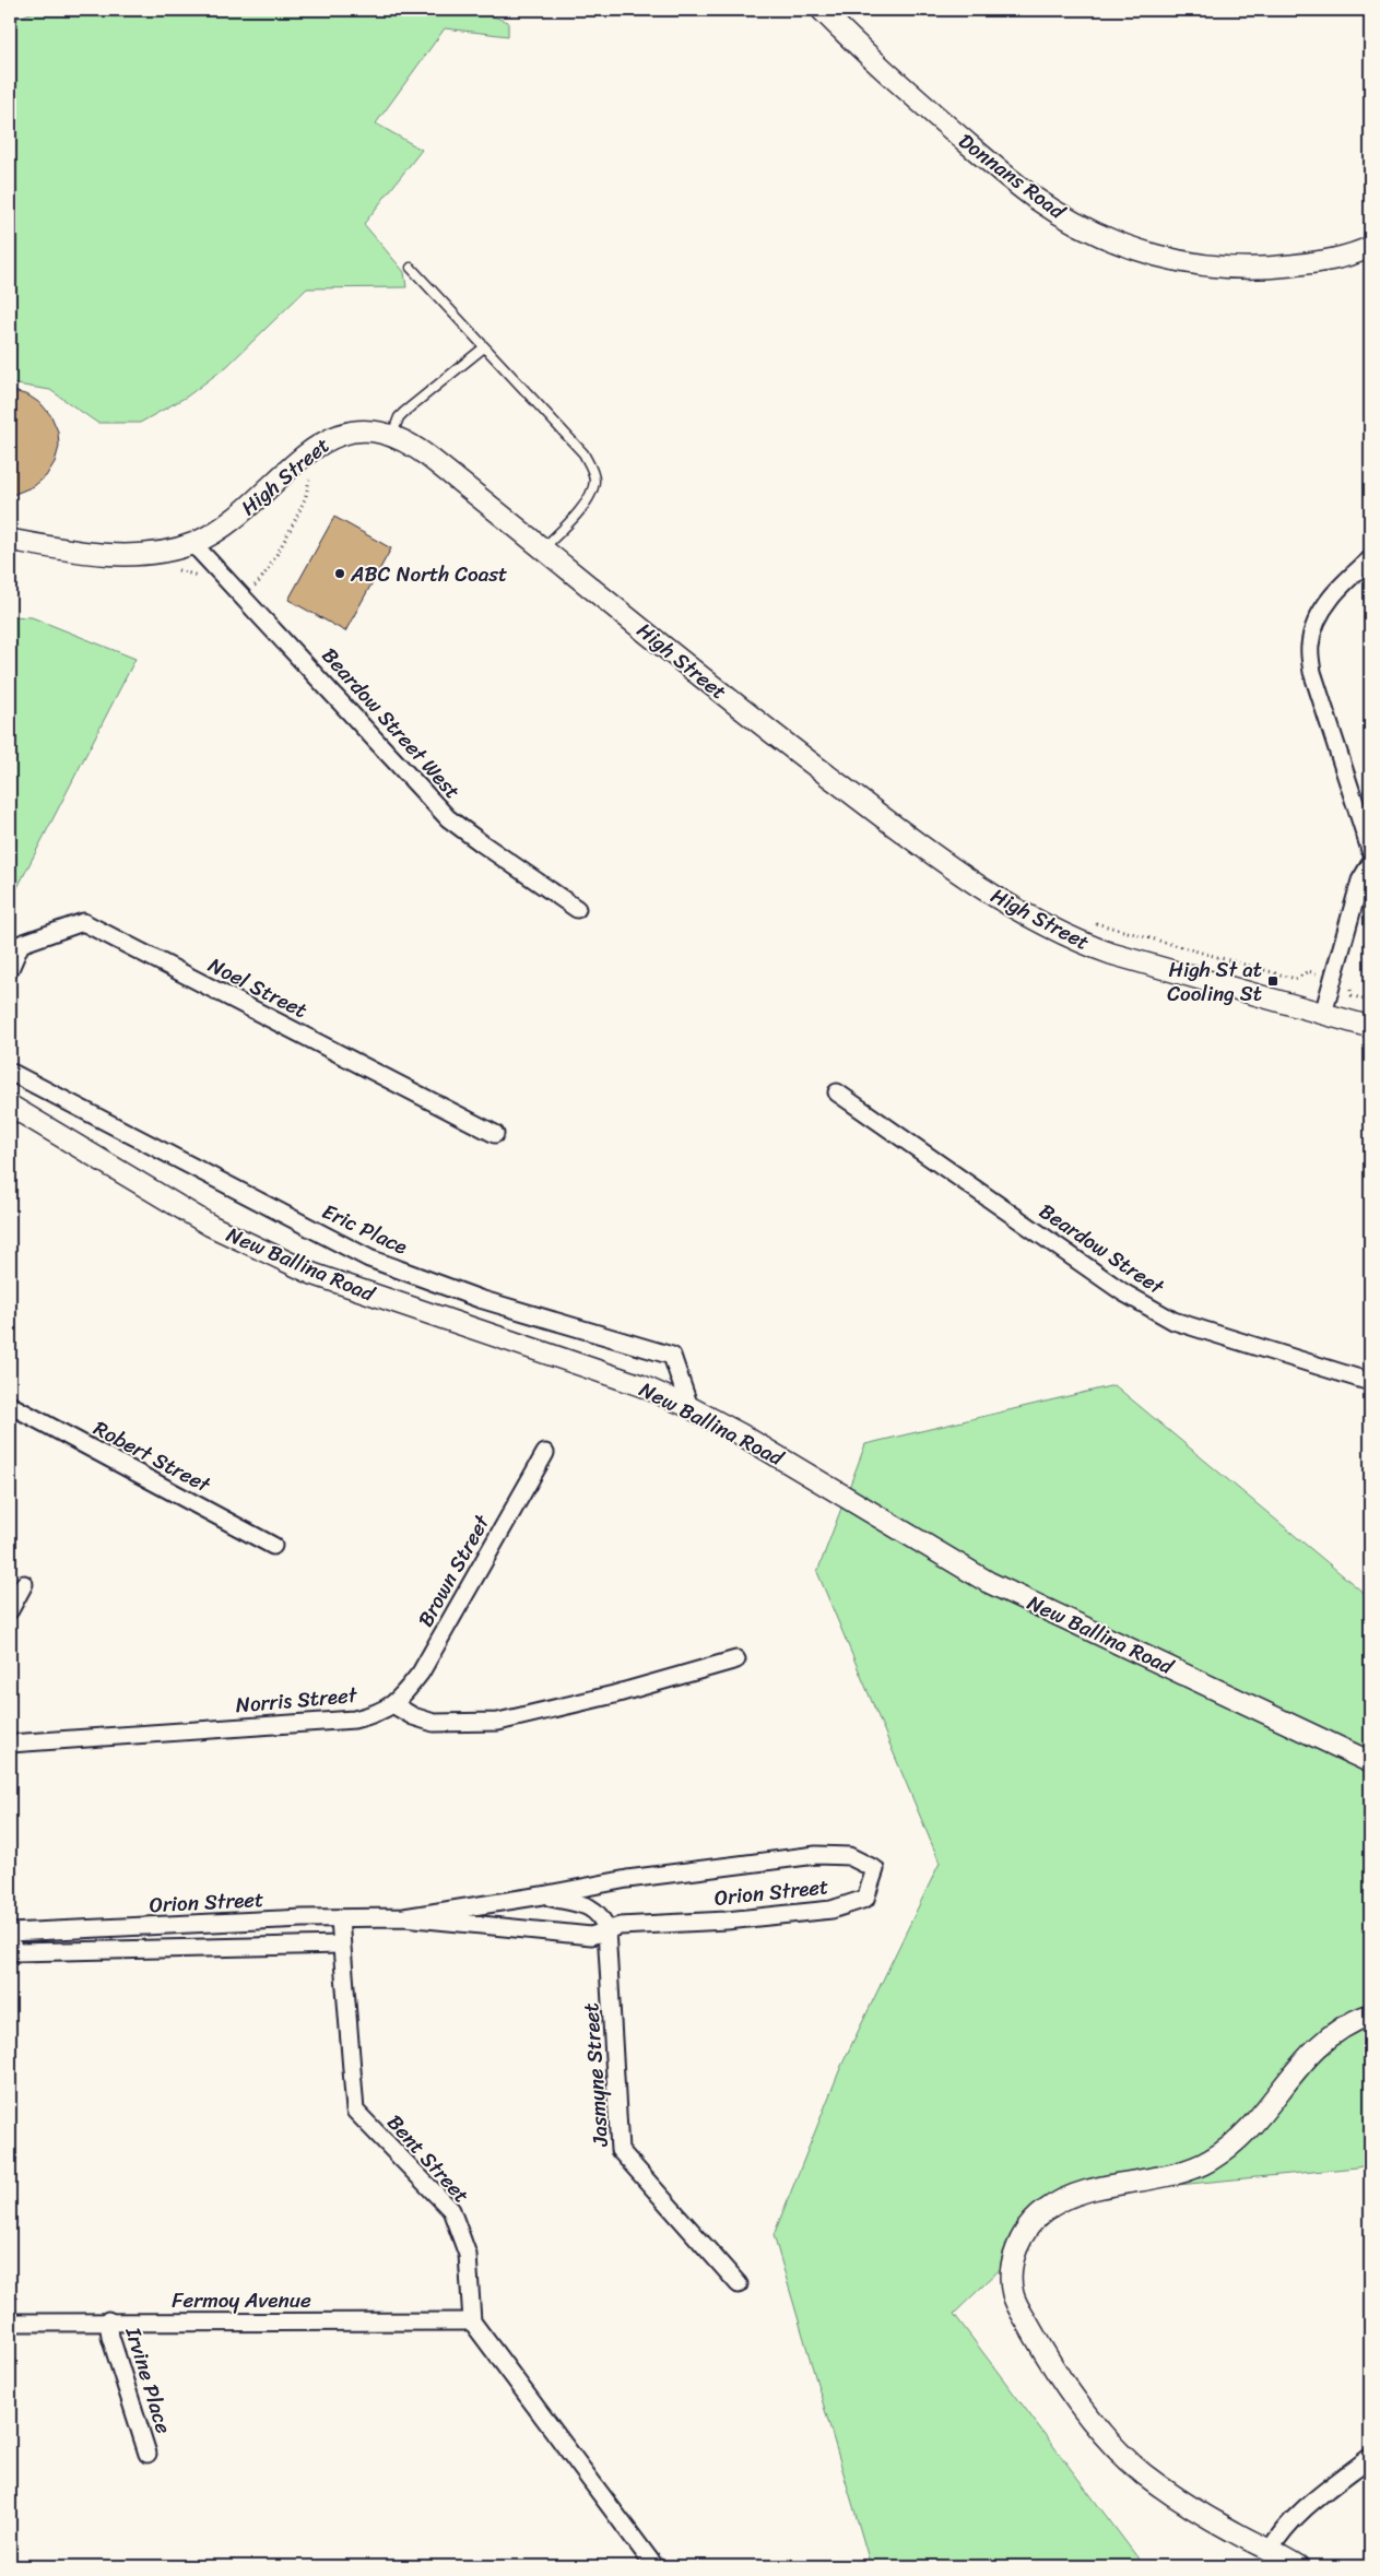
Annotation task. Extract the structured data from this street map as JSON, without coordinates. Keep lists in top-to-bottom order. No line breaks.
{"streets":{"street":["Donnans Road","High Street","Beardow Street West","Noel Street","Eric Place","Beardow Street","New Ballina Road","Robert Street","Brown Street","Norris Street","Orion Street","Jasmyne Street","Bent Street","Fermoy Avenue","Irvine Place"]},"crossings":[["High Street","Beardow Street West"],["Eric Place","New Ballina Road"],["Brown Street","Norris Street"],["Orion Street","Jasmyne Street"],["Orion Street","Bent Street"],["Bent Street","Fermoy Avenue"],["Fermoy Avenue","Irvine Place"]],"places":{"other":["ABC North Coast"],"transit":["High St at Cooling St"]}}
